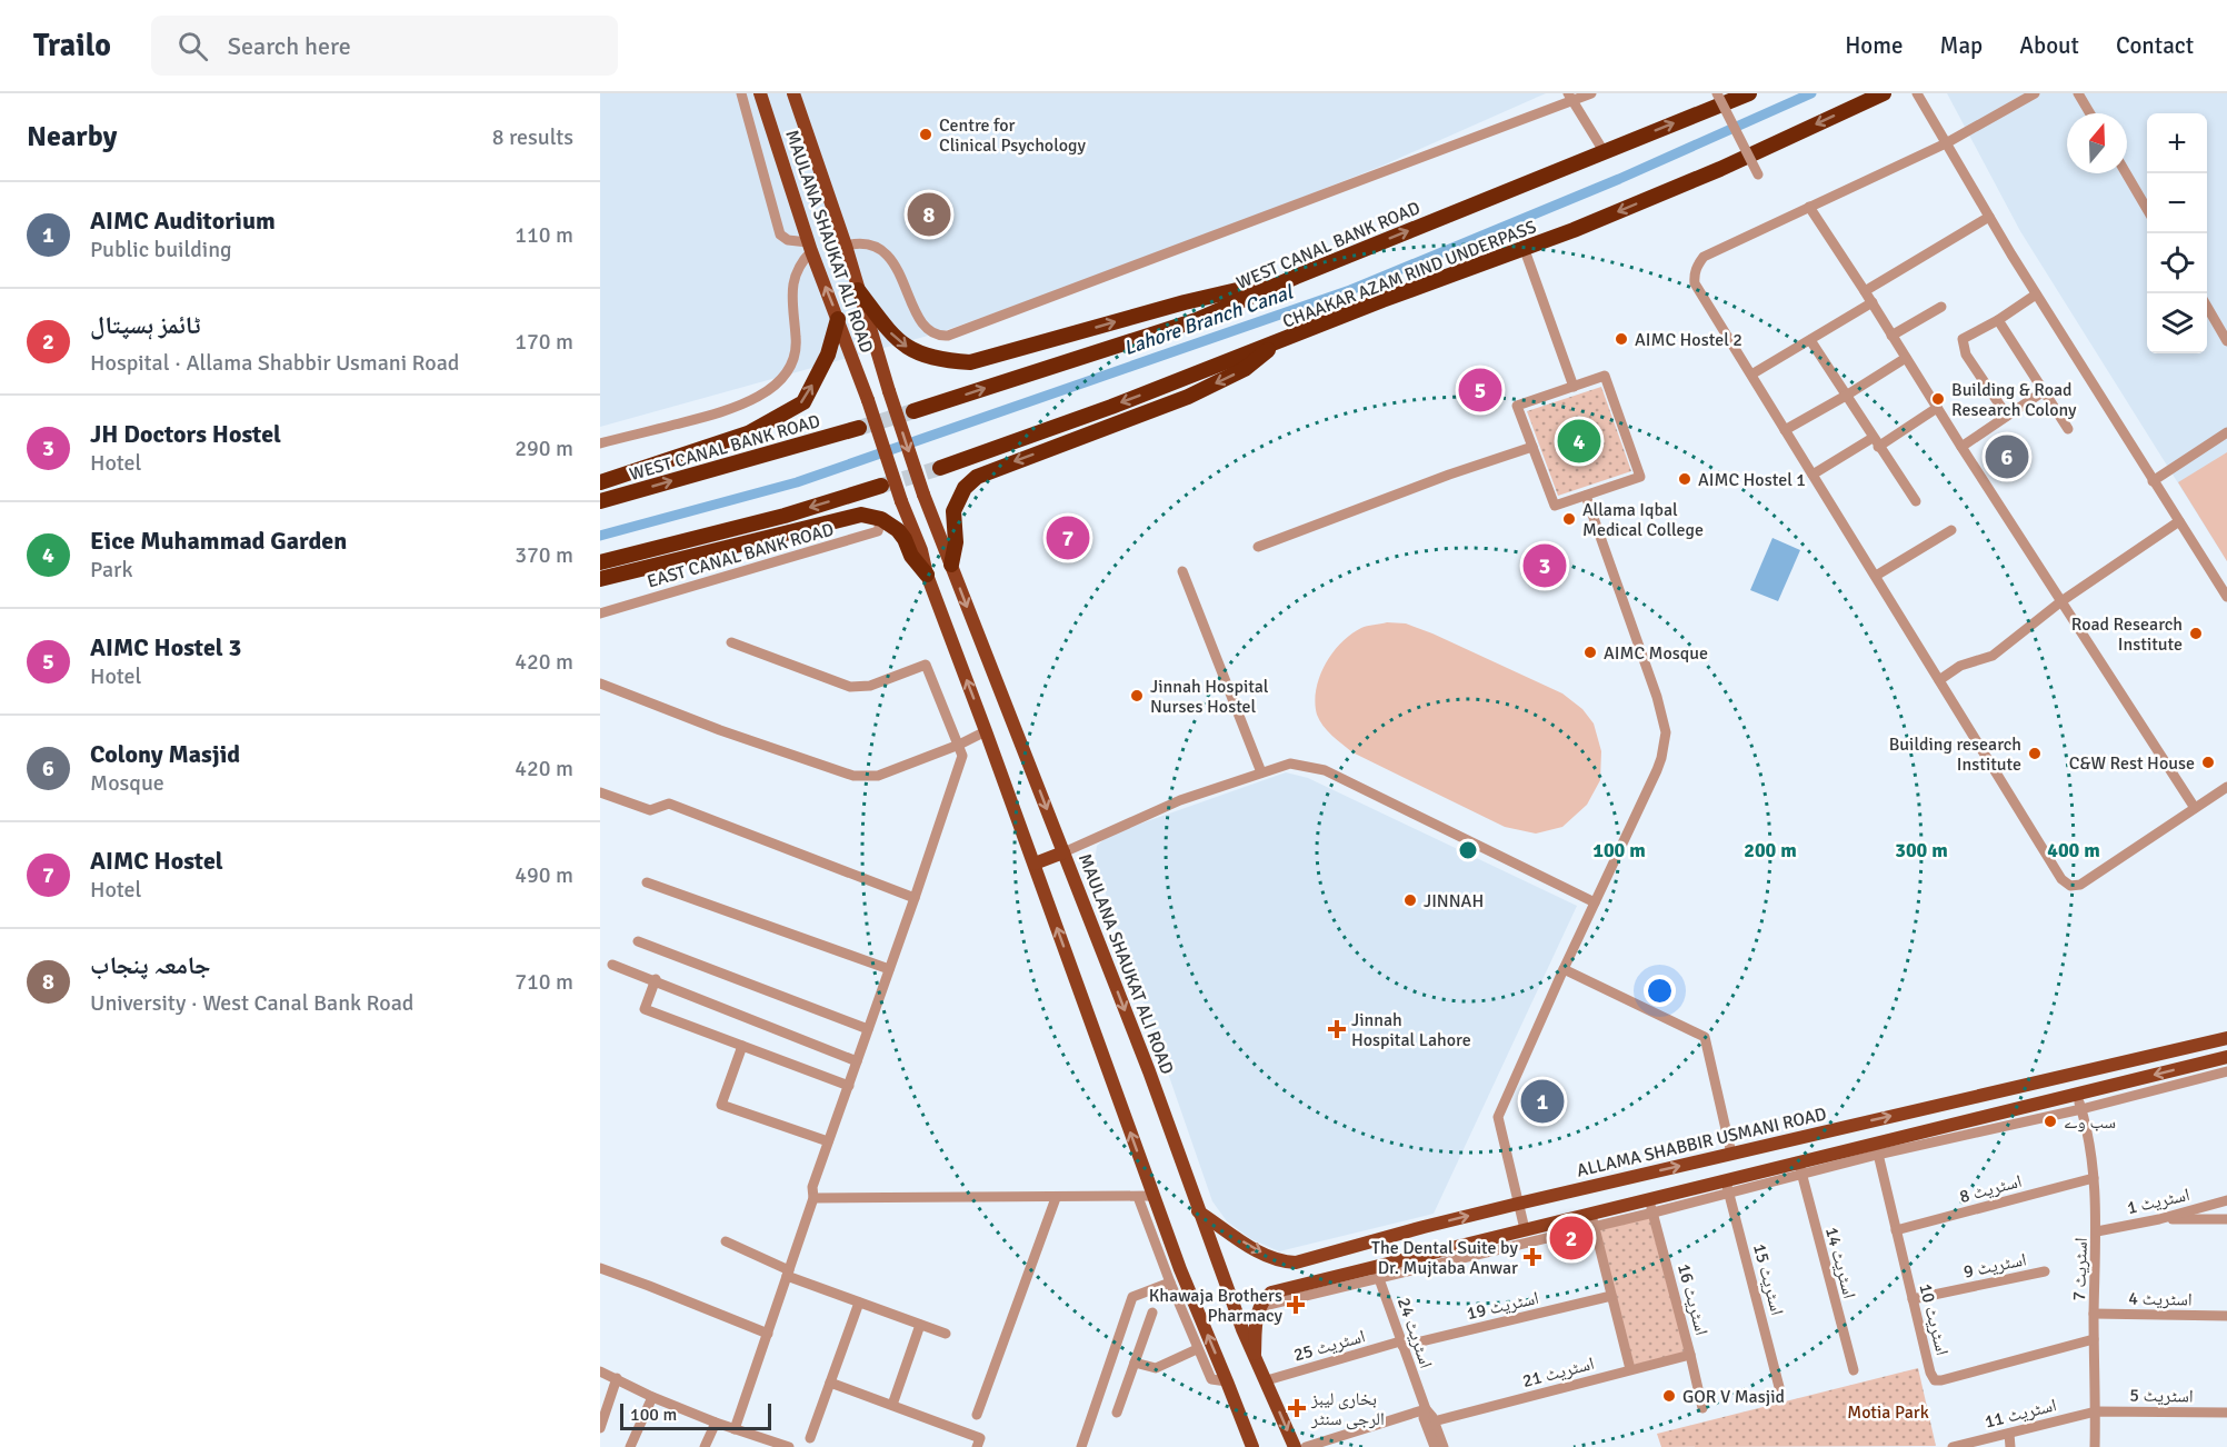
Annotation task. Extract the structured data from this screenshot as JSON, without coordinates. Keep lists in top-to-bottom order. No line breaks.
{"streets":{"highway":["WEST CANAL BANK ROAD","CHAAKAR AZAM RIND UNDERPASS"],"main road":["MAULANA SHAUKAT ALI ROAD","ALLAMA SHABBIR USMANI ROAD"],"street":["EAST CANAL BANK ROAD","اسٹریٹ 8","اسٹریٹ 1","اسٹریٹ 14","اسٹریٹ 9","اسٹریٹ 7","اسٹریٹ 15","اسٹریٹ 4","اسٹریٹ 16","اسٹریٹ 19","اسٹریٹ 10","اسٹریٹ 24","اسٹریٹ 25","اسٹریٹ 21","اسٹریٹ 5","اسٹریٹ 11"]},"crossings":[["MAULANA SHAUKAT ALI ROAD","WEST CANAL BANK ROAD"],["MAULANA SHAUKAT ALI ROAD","ALLAMA SHABBIR USMANI ROAD"],["MAULANA SHAUKAT ALI ROAD","اسٹریٹ 25"],["اسٹریٹ 8","اسٹریٹ 7"],["اسٹریٹ 8","اسٹریٹ 10"],["اسٹریٹ 1","اسٹریٹ 7"],["اسٹریٹ 9","اسٹریٹ 10"],["اسٹریٹ 7","اسٹریٹ 4"],["اسٹریٹ 7","اسٹریٹ 10"],["اسٹریٹ 7","اسٹریٹ 5"],["اسٹریٹ 7","اسٹریٹ 11"],["اسٹریٹ 16","اسٹریٹ 21"],["اسٹریٹ 19","اسٹریٹ 24"],["اسٹریٹ 19","اسٹریٹ 25"],["اسٹریٹ 24","اسٹریٹ 25"],["اسٹریٹ 24","اسٹریٹ 21"],["اسٹریٹ 5","اسٹریٹ 11"]],"one_way":["WEST CANAL BANK ROAD"],"water":["Lahore Branch Canal"],"parks":["Motia Park"],"places":{"other":["Centre for Clinical Psychology","AIMC Hostel 2","Building & Road Research Colony","AIMC Hostel 1","Allama Iqbal Medical College","Road Research Institute","AIMC Mosque","Jinnah Hospital Nurses Hostel","Building research Institute","C&W Rest House","JINNAH","سب وے","GOR V Masjid"],"health":["Jinnah Hospital Lahore","The Dental Suite by Dr. Mujtaba Anwar","Khawaja Brothers Pharmacy","بخاری لیبز الرجی سنٹر"]},"scale_bar":"100 m","north":"top","page":{"header":"Trailo","search":"Search here","nav":["Home","Map","About","Contact"],"heading":["Nearby","8 results"],"map_buttons":["+","−"],"list":[{"mark":"1","name":"AIMC Auditorium","note":"Public building","value":"110 m"},{"mark":"2","name":"ٹائمز ہسپتال","note":"Hospital · Allama Shabbir Usmani Road","value":"170 m"},{"mark":"3","name":"JH Doctors Hostel","note":"Hotel","value":"290 m"},{"mark":"4","name":"Eice Muhammad Garden","note":"Park","value":"370 m"},{"mark":"5","name":"AIMC Hostel 3","note":"Hotel","value":"420 m"},{"mark":"6","name":"Colony Masjid","note":"Mosque","value":"420 m"},{"mark":"7","name":"AIMC Hostel","note":"Hotel","value":"490 m"},{"mark":"8","name":"جامعہ پنجاب","note":"University · West Canal Bank Road","value":"710 m"}],"pins":["8","5","4","6","7","3","1","2"],"scale":"100 m"},"rings":["100 m","200 m","300 m","400 m"]}
